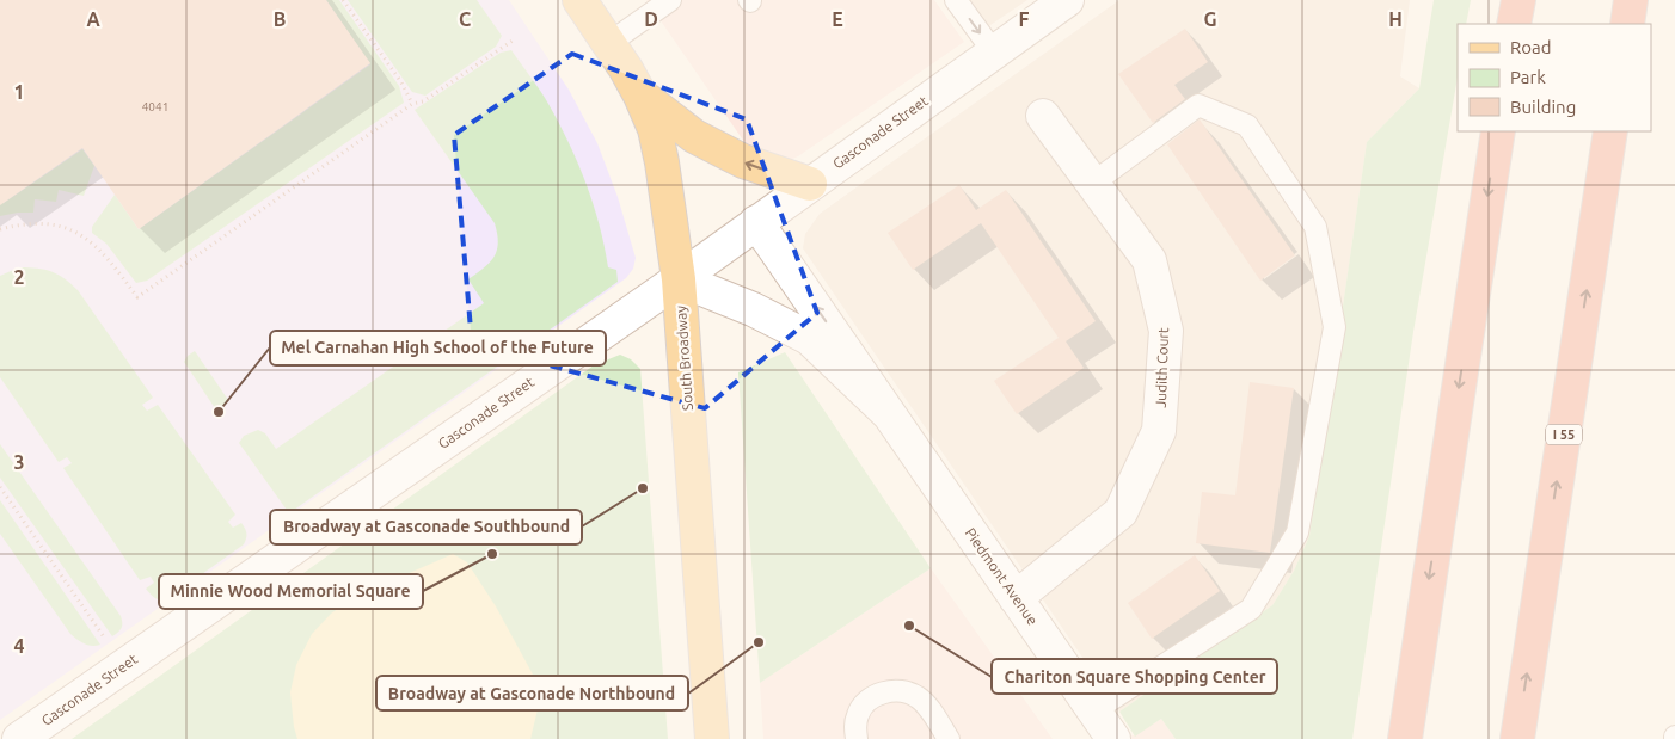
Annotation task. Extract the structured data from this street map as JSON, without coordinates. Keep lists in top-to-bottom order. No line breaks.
{"streets":{"highway":["I 55"],"main road":["South Broadway"],"street":["Gasconade Street","Judith Court","Piedmont Avenue"]},"crossings":[["Gasconade Street","South Broadway"],["Gasconade Street","Piedmont Avenue"],["South Broadway","Piedmont Avenue"],["Judith Court","Piedmont Avenue"]],"places":["Mel Carnahan High School of the Future","Broadway at Gasconade Southbound","Minnie Wood Memorial Square","Chariton Square Shopping Center","Broadway at Gasconade Northbound"],"house_numbers":["4041"],"legend":["Road","Park","Building"],"grid":{"columns":["A","B","C","D","E","F","G","H"],"rows":["1","2","3","4"]}}
